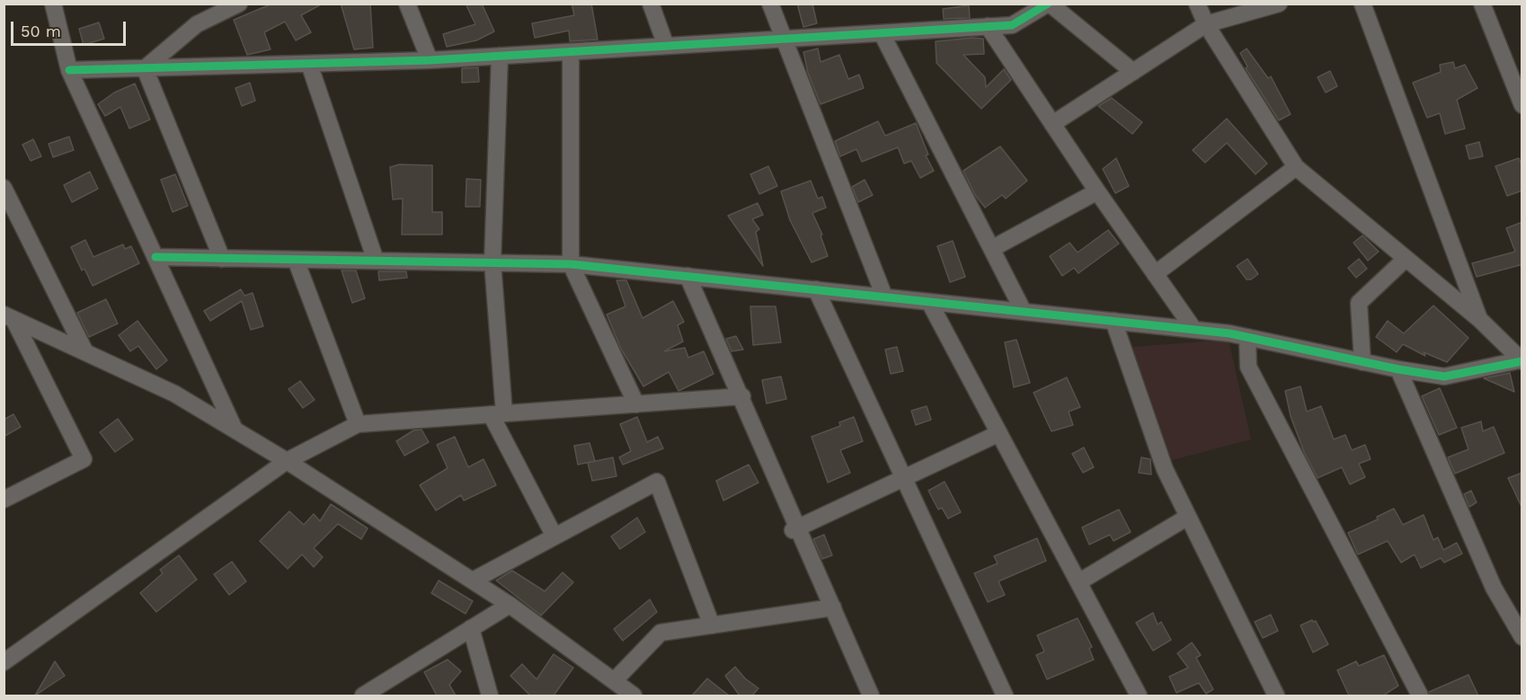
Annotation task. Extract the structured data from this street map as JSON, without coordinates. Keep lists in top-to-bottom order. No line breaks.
{"scale_bar":"50 m"}
